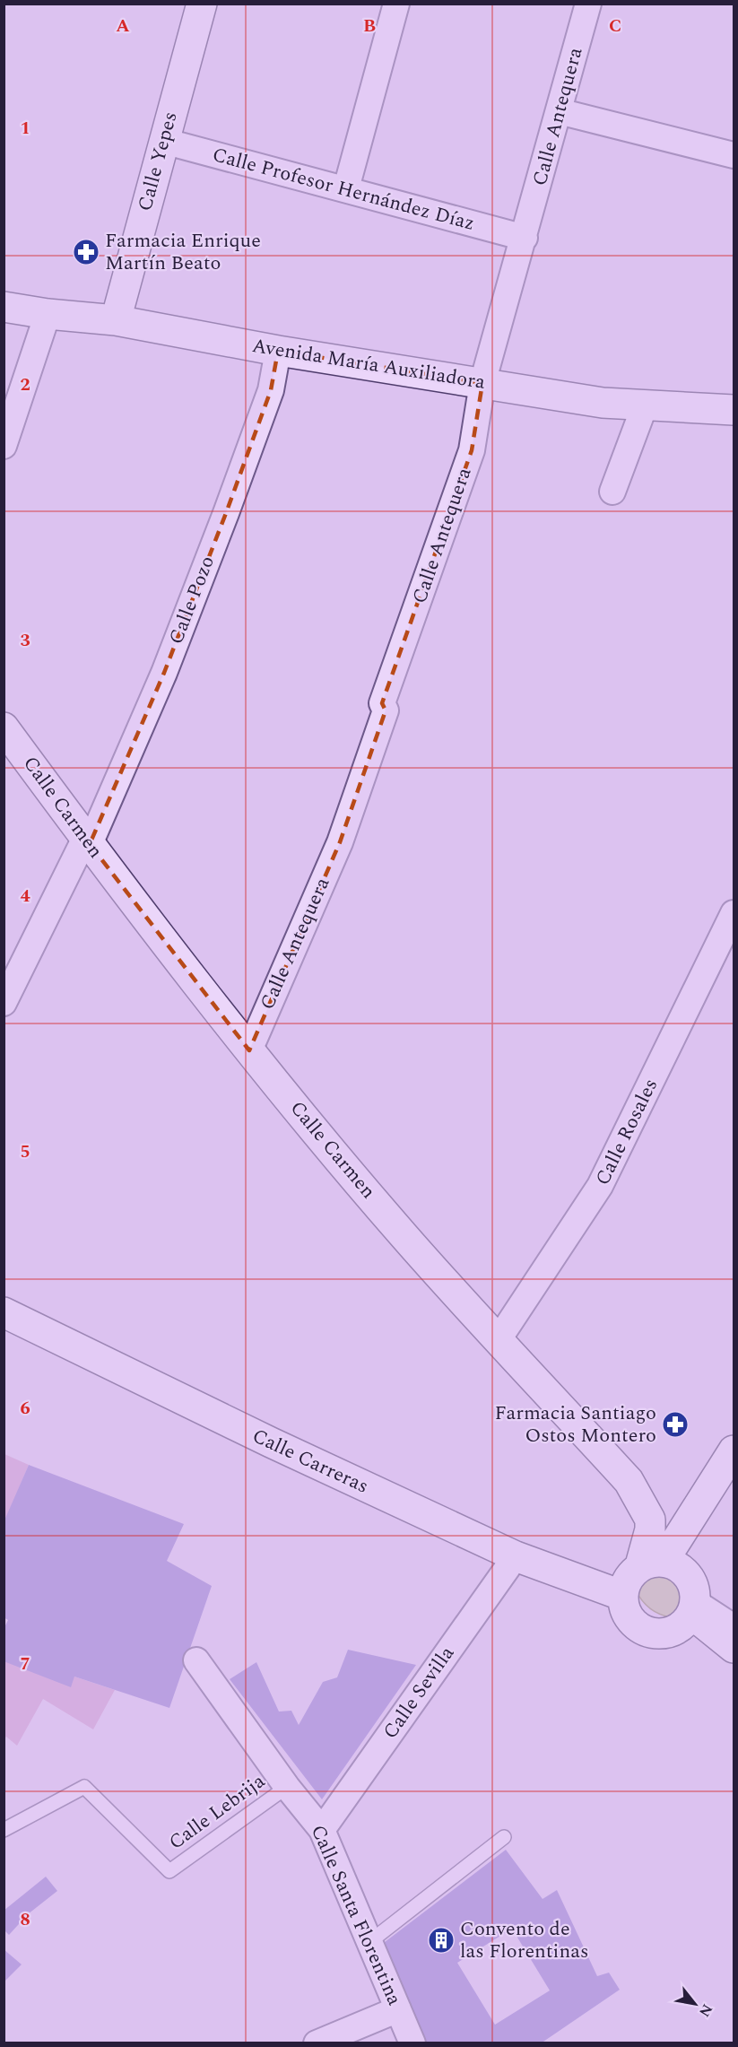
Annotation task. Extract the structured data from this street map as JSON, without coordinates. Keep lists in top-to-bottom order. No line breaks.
{"streets":{"street":["Calle Antequera","Calle Yepes","Calle Profesor Hernández Díaz","Avenida María Auxiliadora","Calle Pozo","Calle Carmen","Calle Rosales","Calle Carreras","Calle Sevilla","Calle Santa Florentina"],"lane":["Calle Lebrija"]},"crossings":[["Calle Antequera","Calle Profesor Hernández Díaz"],["Calle Antequera","Avenida María Auxiliadora"],["Calle Antequera","Calle Carmen"],["Calle Yepes","Calle Profesor Hernández Díaz"],["Calle Yepes","Avenida María Auxiliadora"],["Avenida María Auxiliadora","Calle Pozo"],["Calle Pozo","Calle Carmen"],["Calle Carmen","Calle Rosales"],["Calle Carmen","Calle Carreras"],["Calle Carreras","Calle Sevilla"],["Calle Sevilla","Calle Santa Florentina"],["Calle Lebrija","Calle Santa Florentina"]],"places":{"pharmacy":["Farmacia Enrique Martín Beato","Farmacia Santiago Ostos Montero"],"building":["Convento de las Florentinas"]},"north":"bottom right","grid":{"columns":["A","B","C"],"rows":["1","2","3","4","5","6","7","8"]}}
